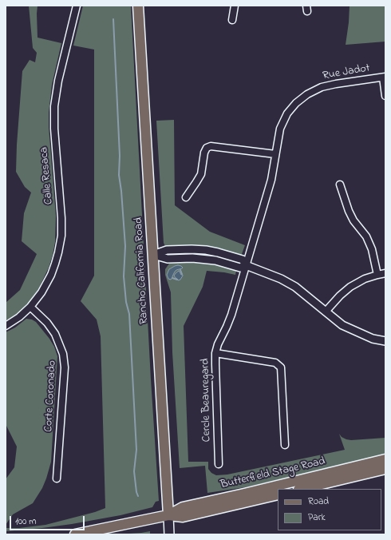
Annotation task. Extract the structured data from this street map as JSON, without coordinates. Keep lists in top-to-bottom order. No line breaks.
{"streets":{"main road":["Rancho California Road","Butterfield Stage Road"],"street":["Rue Jadot","Calle Resaca","Corte Coronado","Cercle Beauregard"]},"crossings":[["Rue Jadot","Cercle Beauregard"],["Calle Resaca","Corte Coronado"],["Rancho California Road","Butterfield Stage Road"]],"legend":["Road","Park"],"scale_bar":"100 m"}
